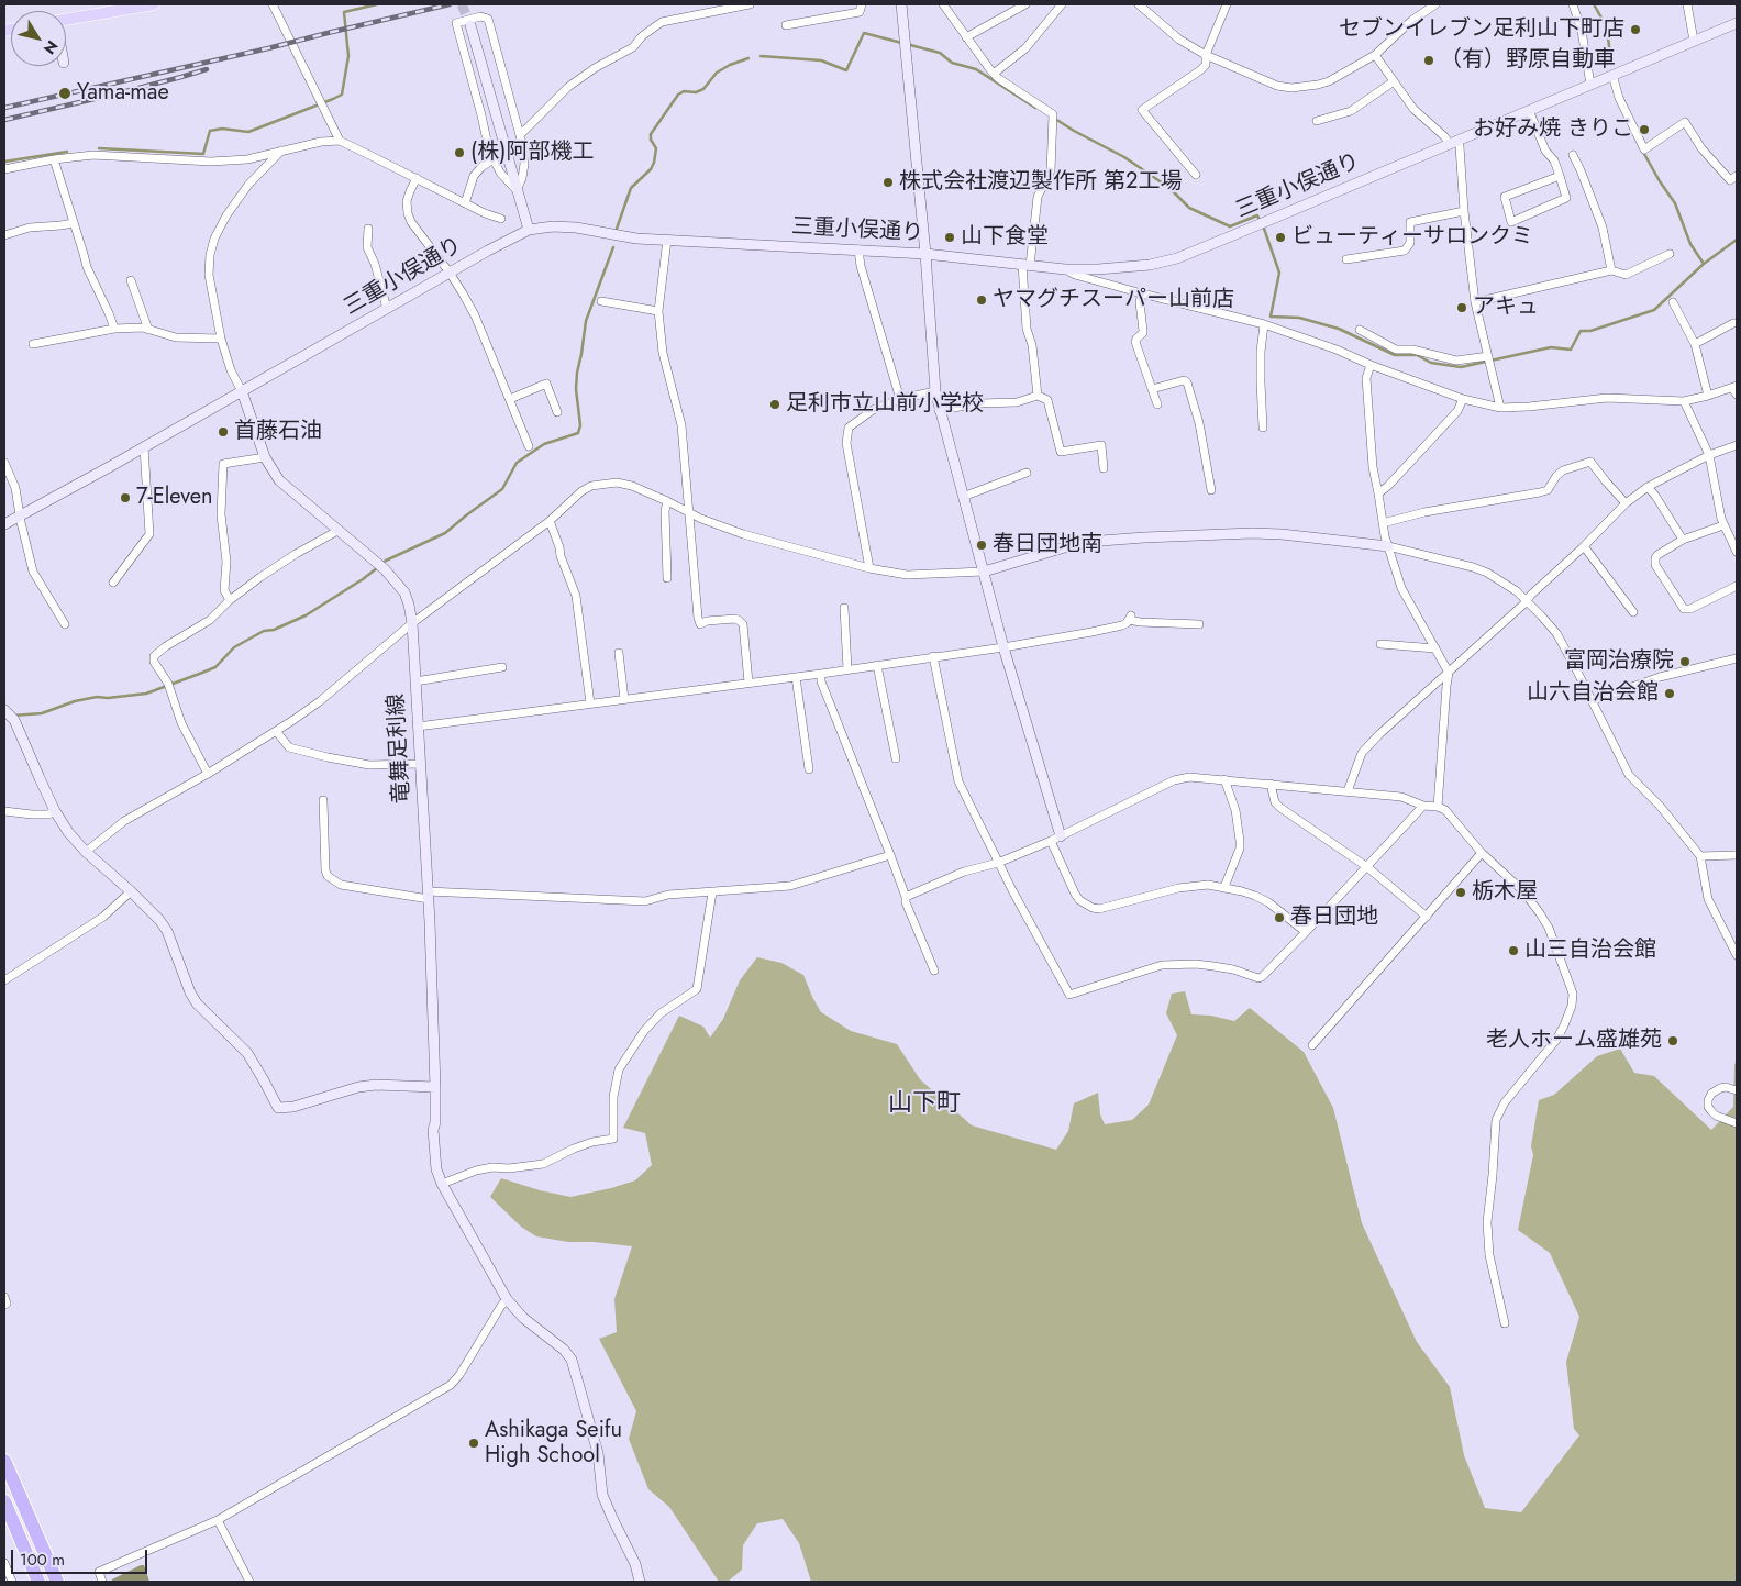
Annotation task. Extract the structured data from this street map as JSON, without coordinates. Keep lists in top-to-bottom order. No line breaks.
{"streets":{"street":["三重小俣通り","竜舞足利線"]},"crossings":[["三重小俣通り","竜舞足利線"]],"districts":["山下町"],"places":["セブンイレブン足利山下町店","（有）野原自動車","Yama-mae","お好み焼 きりこ","(株)阿部機工","株式会社渡辺製作所 第2工場","山下食堂","ビューティーサロンクミ","ヤマグチスーパー山前店","アキュ","足利市立山前小学校","首藤石油","7-Eleven","春日団地南","富岡治療院","山六自治会館","栃木屋","春日団地","山三自治会館","老人ホーム盛雄苑","Ashikaga Seifu High School"],"scale_bar":"100 m","north":"bottom right"}
